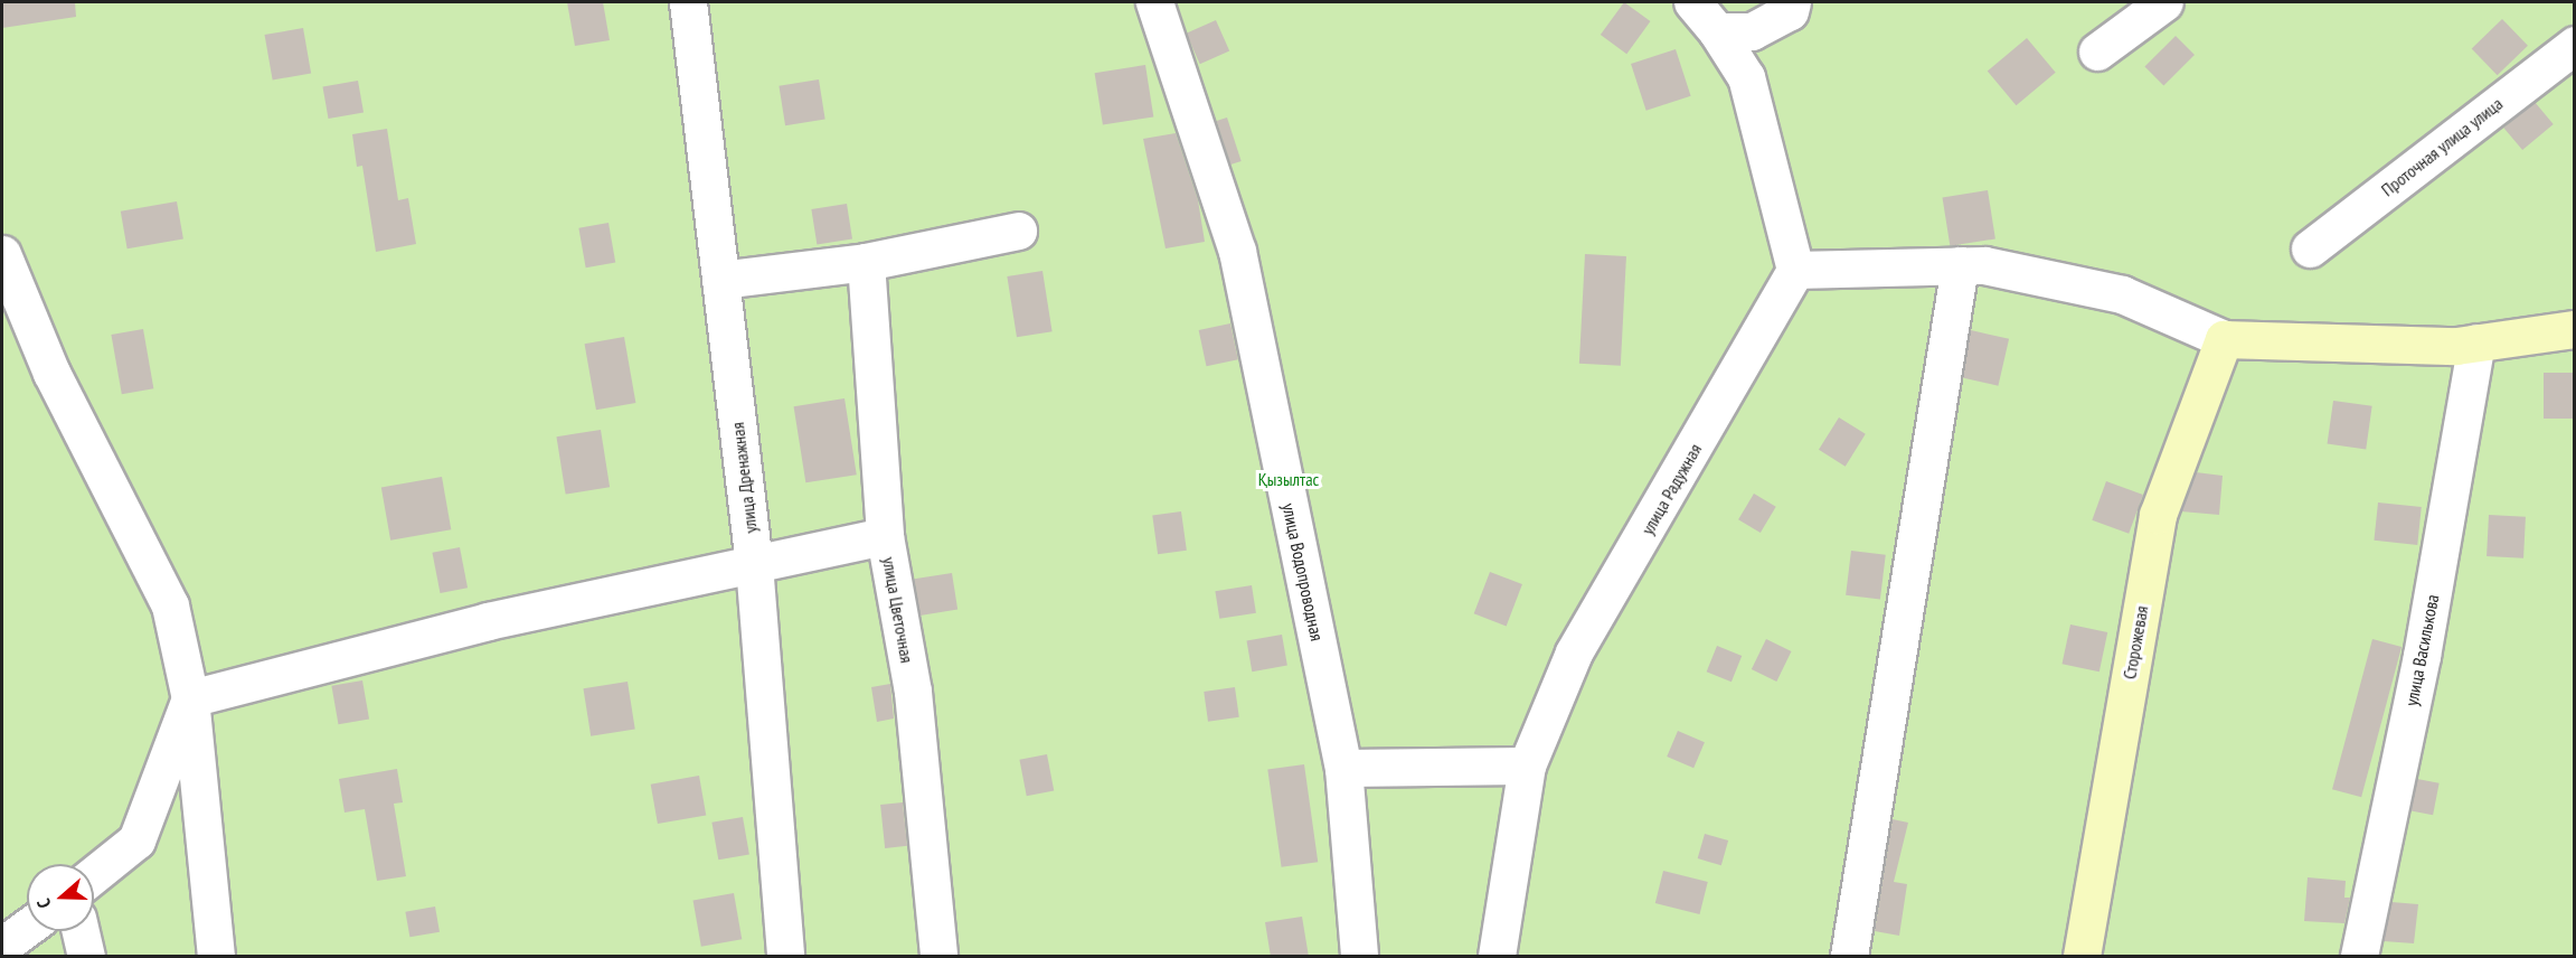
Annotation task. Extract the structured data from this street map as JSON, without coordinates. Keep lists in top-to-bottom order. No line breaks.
{"streets":{"street":["Проточная улица улица","улица Дренажная","улица Радужная","улица Водопроводная","улица Цветочная","Сторожевая","улица Василькова"]},"parks":["Қызылтас"],"north":"left"}
